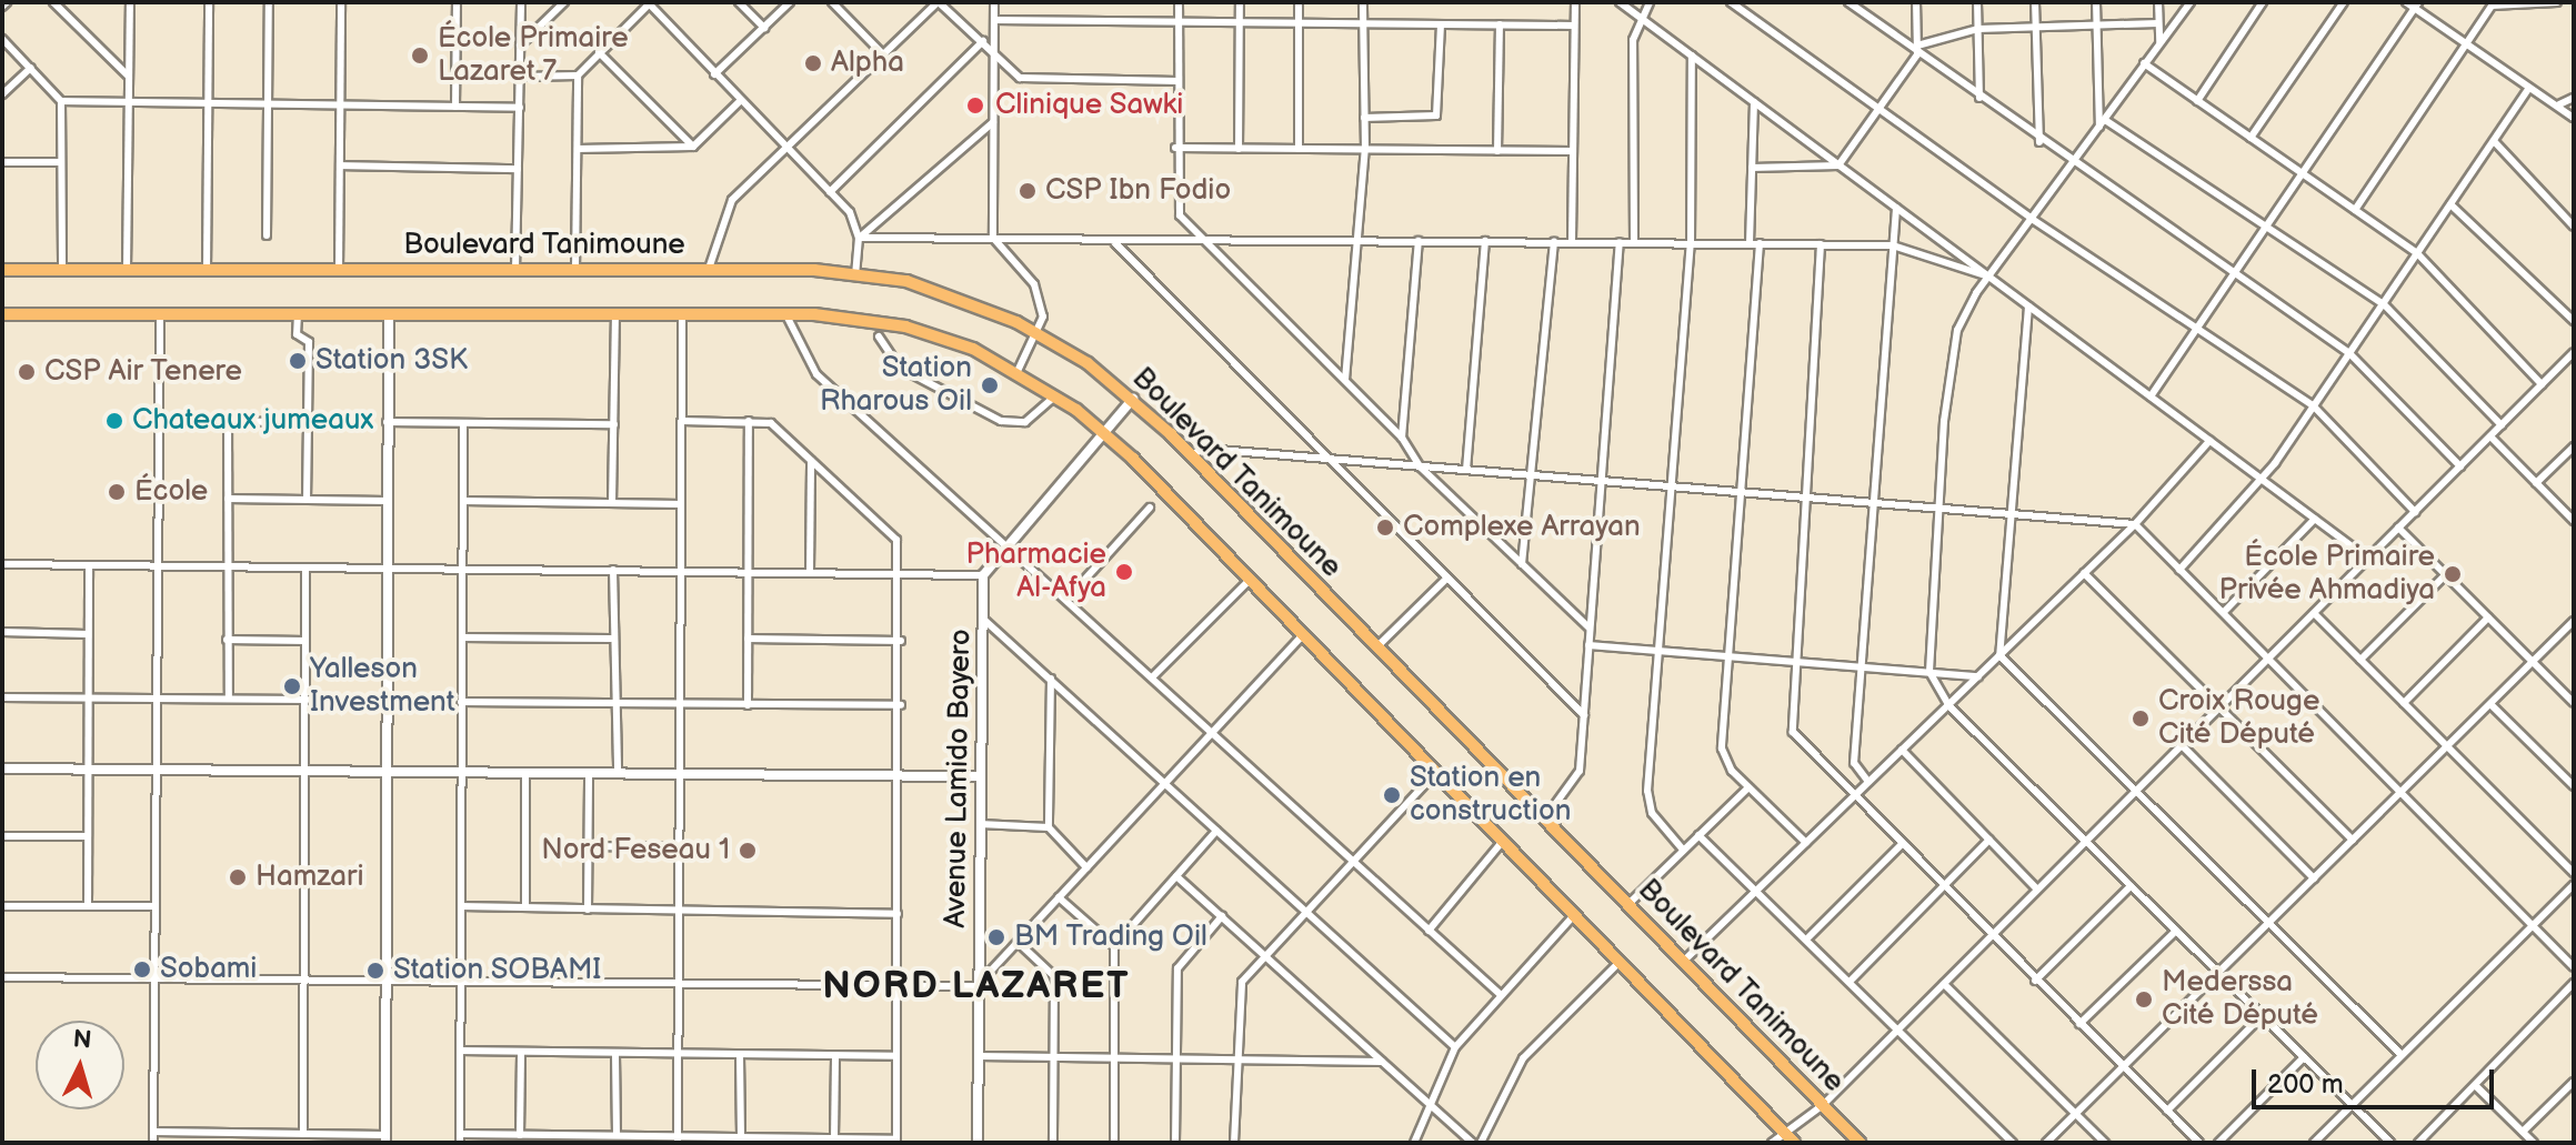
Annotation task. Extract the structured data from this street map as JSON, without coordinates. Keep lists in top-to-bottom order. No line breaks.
{"streets":{"main road":["Boulevard Tanimoune"],"street":["Avenue Lamido Bayero"]},"districts":["NORD LAZARET"],"places":["École Primaire Lazaret 7","Alpha","Clinique Sawki","CSP Ibn Fodio","Station 3SK","CSP Air Tenere","Station Rharous Oil","Chateaux jumeaux","École","Complexe Arrayan","Pharmacie Al-Afya","École Primaire Privée Ahmadiya","Yalleson Investment","Croix Rouge Cité Député","Station en construction","Nord Feseau 1","Hamzari","BM Trading Oil","Sobami","Station SOBAMI","Mederssa Cité Député"],"scale_bar":"200 m","north":"top"}
